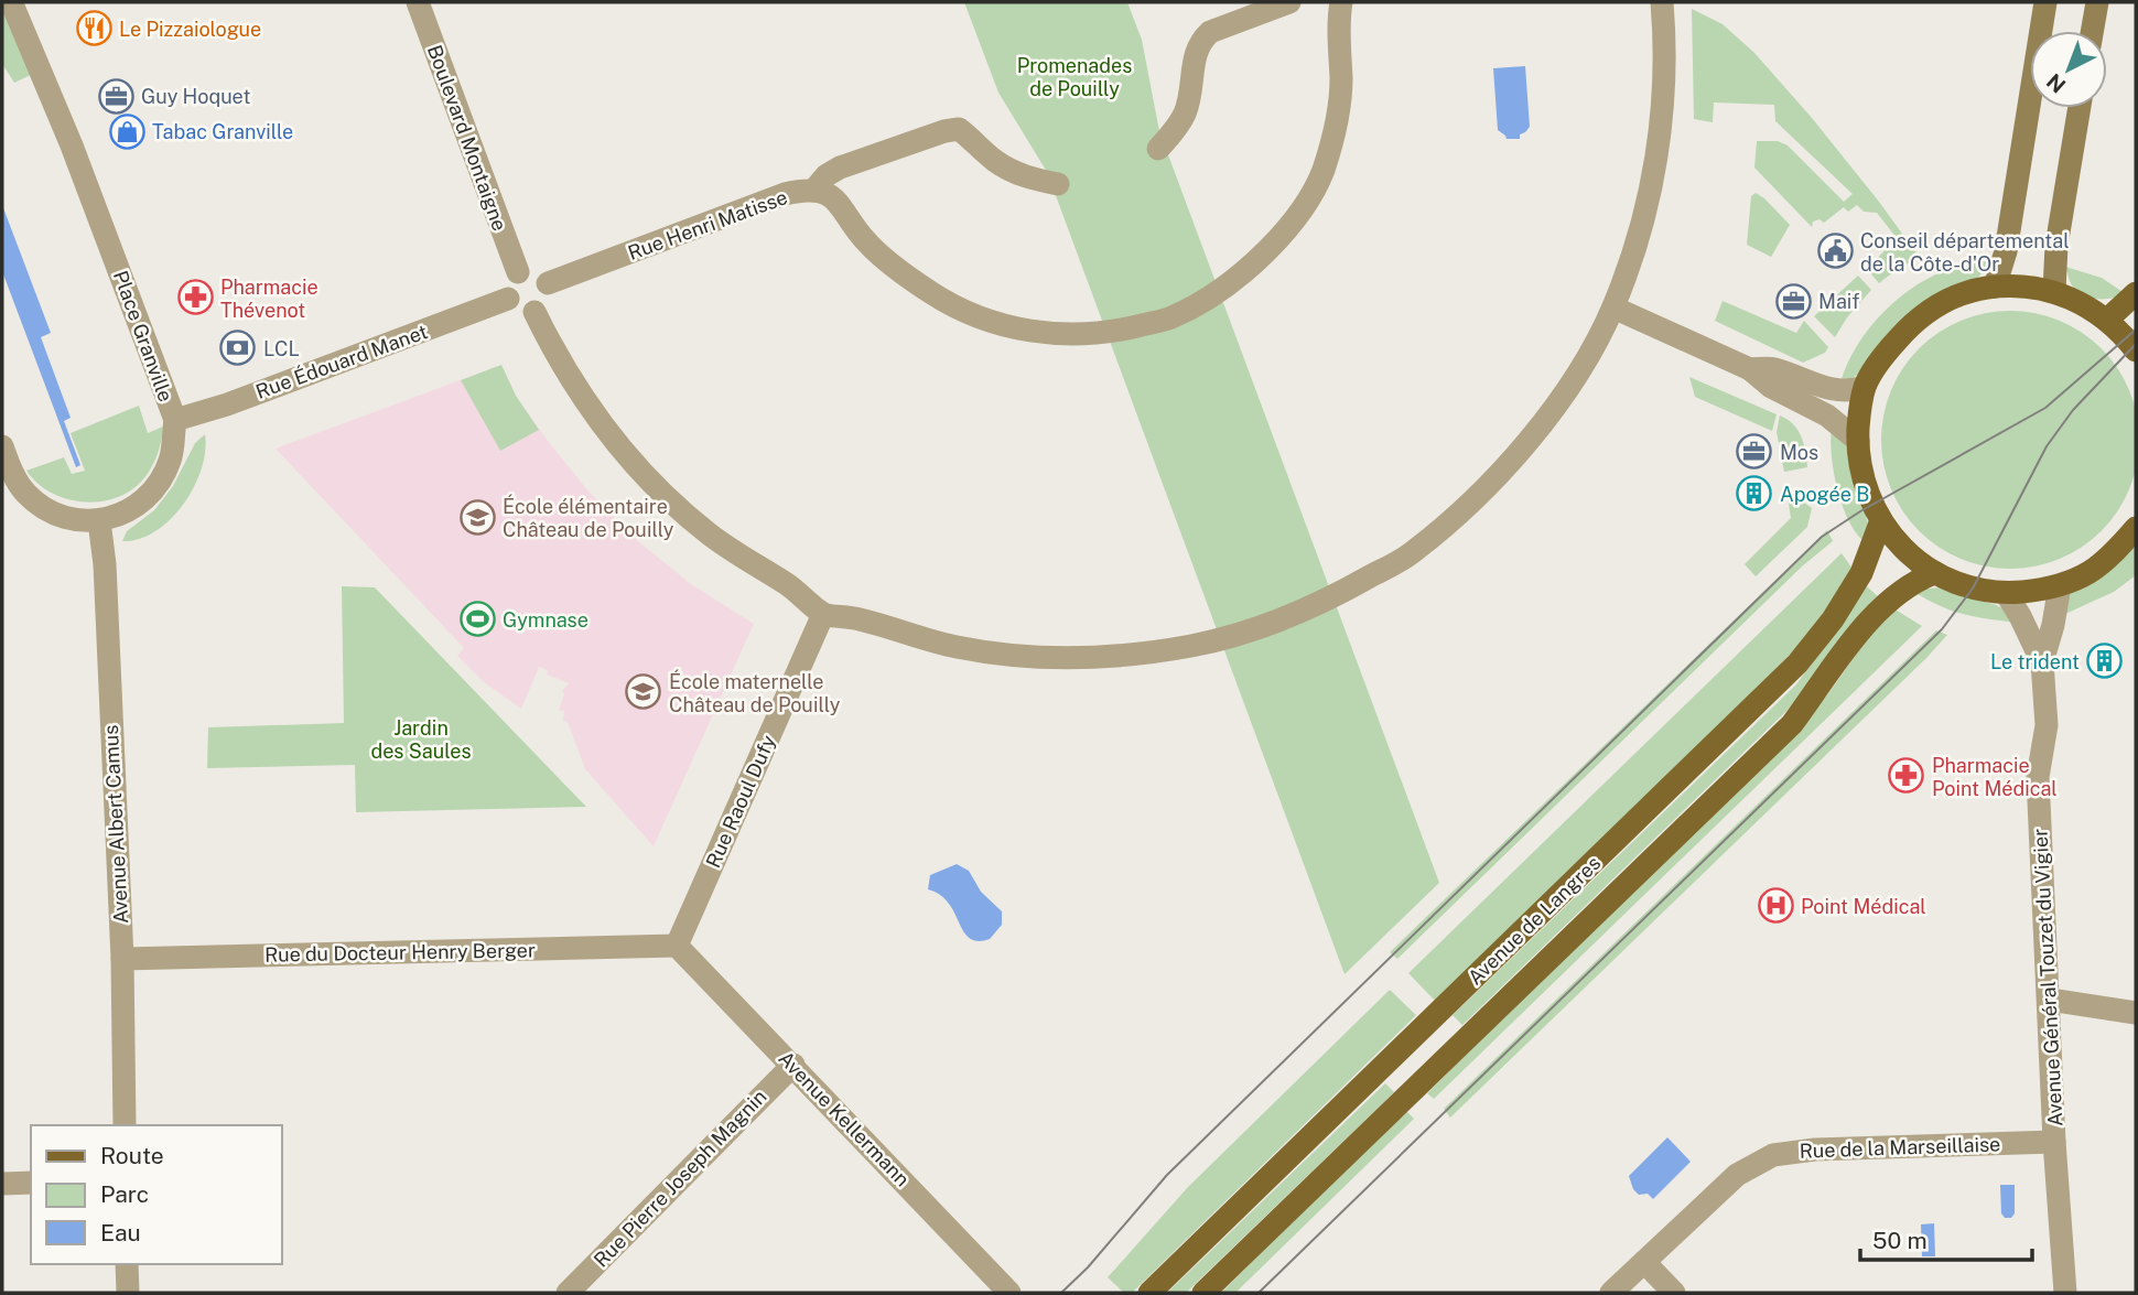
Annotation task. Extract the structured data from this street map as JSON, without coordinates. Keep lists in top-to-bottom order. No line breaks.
{"streets":{"main road":["Avenue de Langres"],"street":["Boulevard Montaigne","Rue Henri Matisse","Place Granville","Rue Édouard Manet","Rue Raoul Dufy","Avenue Albert Camus","Rue du Docteur Henry Berger","Avenue Général Touzet du Vigier","Avenue Kellermann","Rue de la Marseillaise","Rue Pierre Joseph Magnin"]},"crossings":[["Boulevard Montaigne","Rue Henri Matisse"],["Boulevard Montaigne","Rue Édouard Manet"],["Rue Henri Matisse","Rue Édouard Manet"],["Place Granville","Rue Édouard Manet"],["Place Granville","Avenue Albert Camus"],["Rue Raoul Dufy","Rue du Docteur Henry Berger"],["Rue Raoul Dufy","Avenue Kellermann"],["Avenue Albert Camus","Rue du Docteur Henry Berger"],["Rue du Docteur Henry Berger","Avenue Kellermann"],["Avenue Général Touzet du Vigier","Rue de la Marseillaise"],["Avenue Kellermann","Rue Pierre Joseph Magnin"]],"parks":["Promenades de Pouilly","Jardin des Saules"],"places":{"restaurant":["Le Pizzaiologue"],"office":["Guy Hoquet","Maif","Mos"],"shop":["Tabac Granville"],"public building":["Conseil départemental de la Côte-d'Or"],"pharmacy":["Pharmacie Thévenot","Pharmacie Point Médical"],"bank":["LCL"],"building":["Apogée B","Le trident"],"school or university":["École élémentaire Château de Pouilly","École maternelle Château de Pouilly"],"sports":["Gymnase"],"hospital":["Point Médical"]},"legend":["Route","Parc","Eau"],"scale_bar":"50 m","north":"bottom left"}
